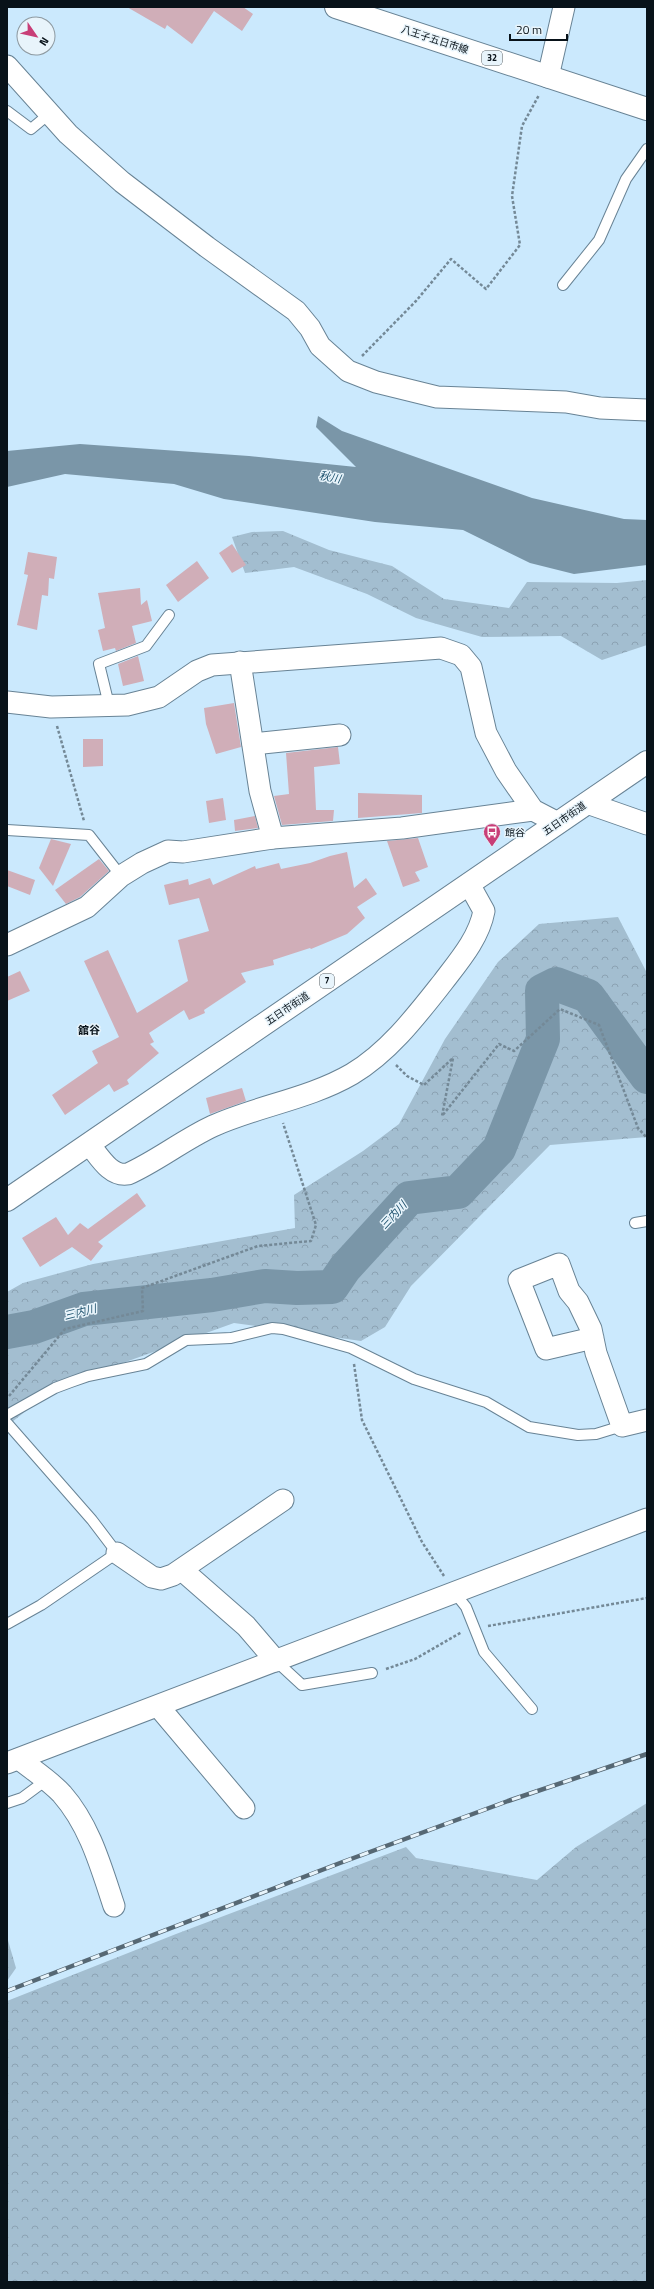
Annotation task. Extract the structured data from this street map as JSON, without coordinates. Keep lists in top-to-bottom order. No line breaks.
{"streets":{"main road":["八王子五日市線","32","五日市街道","7"]},"districts":["舘谷"],"water":["秋川","三内川"],"places":{"bus stop":["館谷"]},"scale_bar":"20 m","north":"bottom right"}
